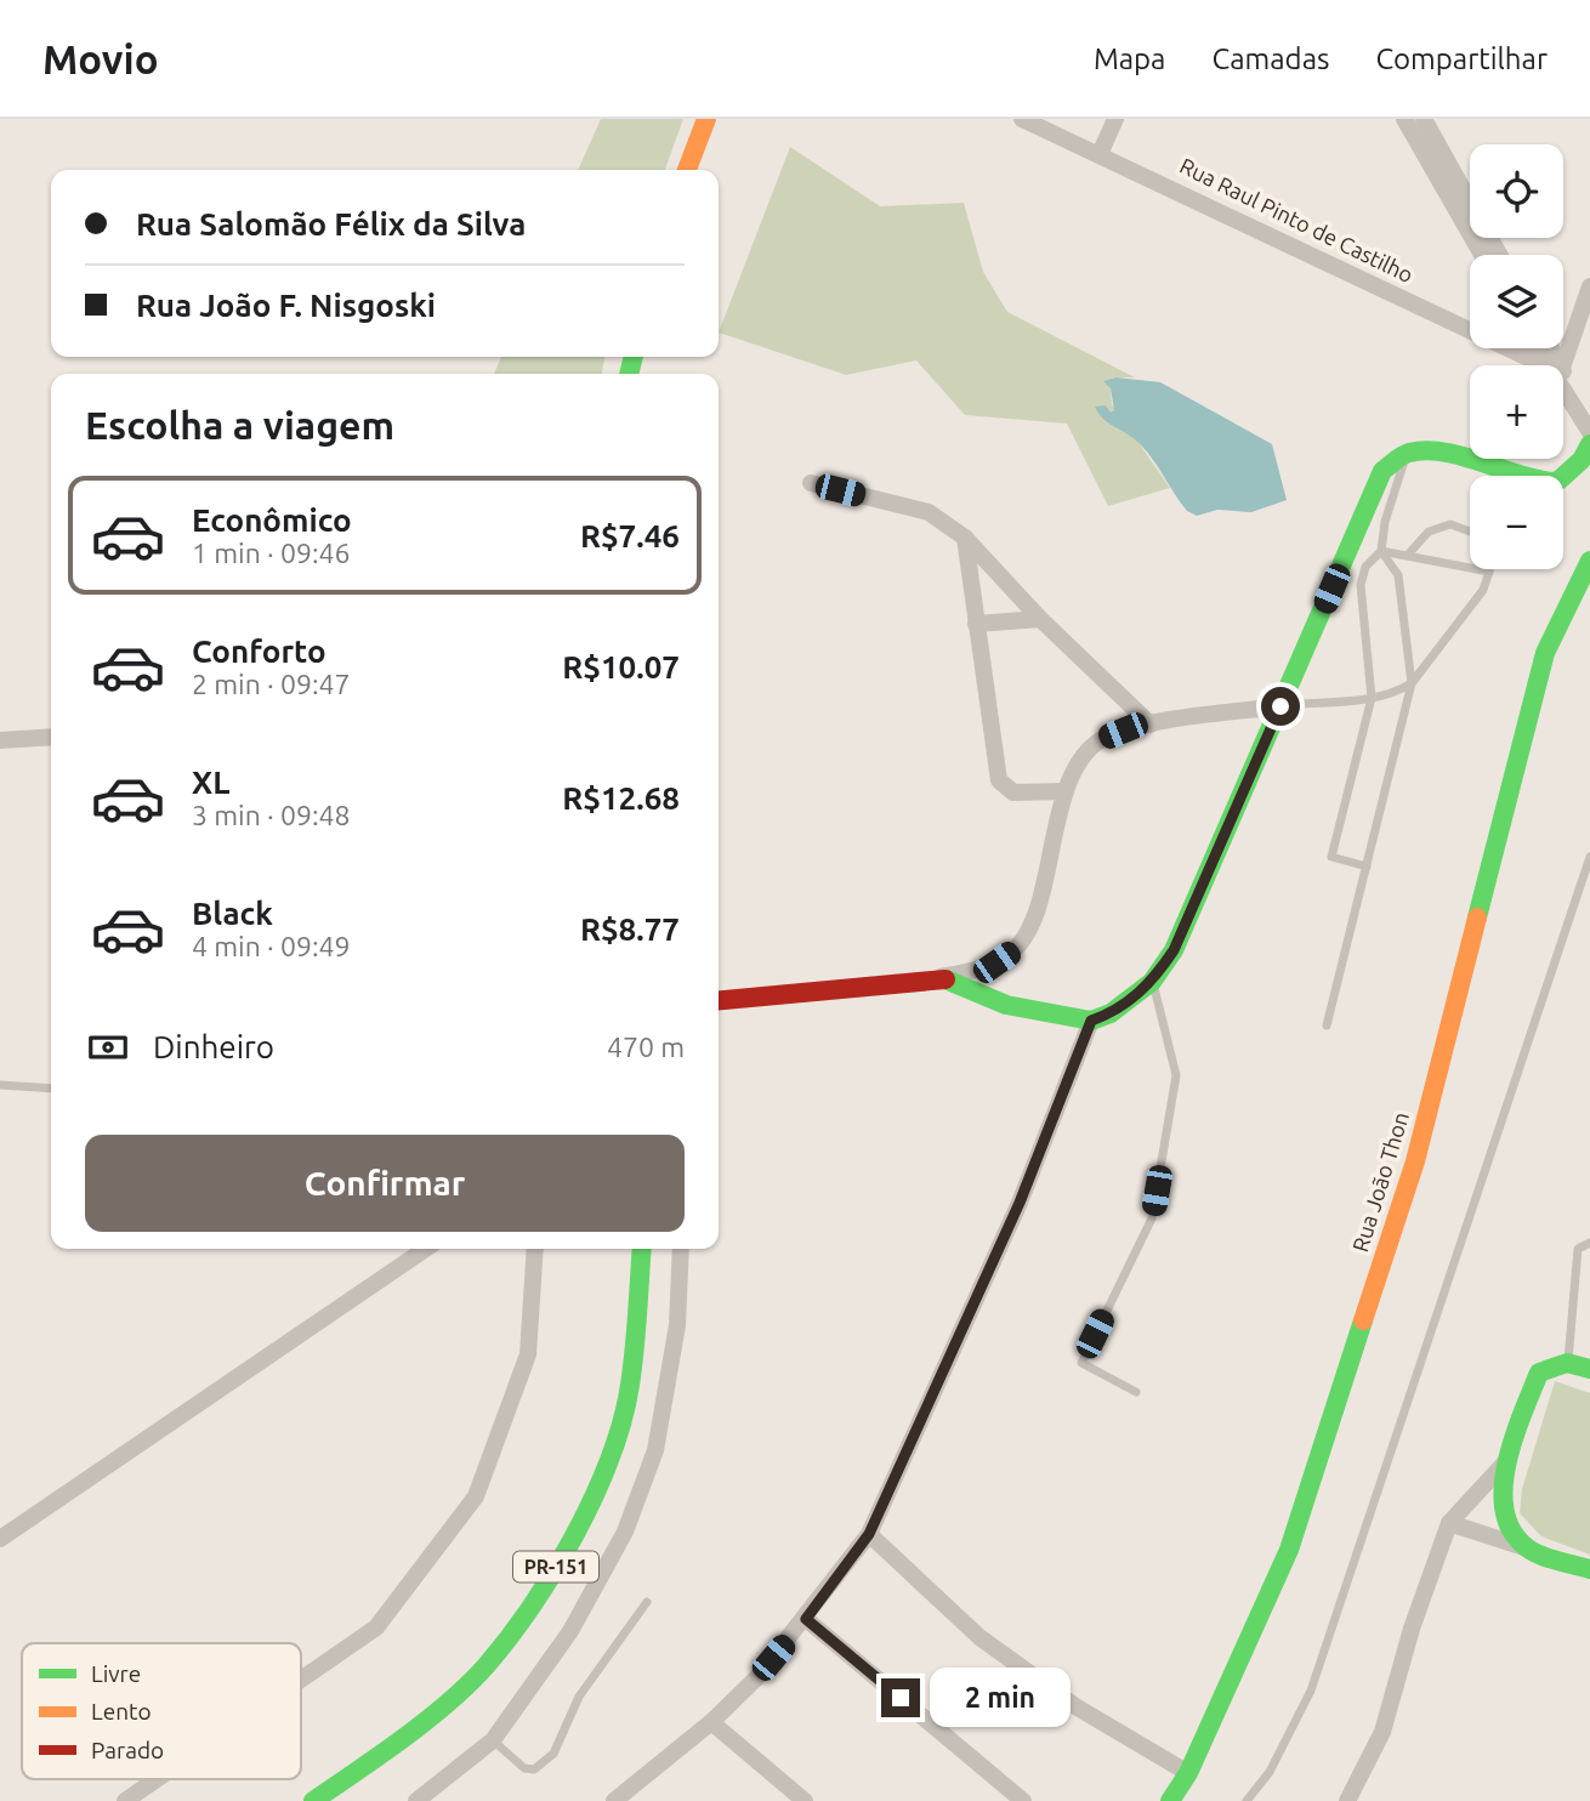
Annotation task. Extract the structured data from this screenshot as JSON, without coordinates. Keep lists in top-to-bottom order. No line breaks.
{"streets":{"main road":["Rua João Thon","PR-151"],"street":["Rua Raul Pinto de Castilho"]},"legend":["Livre","Lento","Parado"],"page":{"header":"Movio","nav":["Mapa","Camadas","Compartilhar"],"map_buttons":["+","−"],"banner":["Rua Salomão Félix da Silva","Rua João F. Nisgoski"],"heading":"Escolha a viagem","list":[{"name":"Econômico","note":"1 min · 09:46","value":"R$7.46"},{"name":"Conforto","note":"2 min · 09:47","value":"R$10.07"},{"name":"XL","note":"3 min · 09:48","value":"R$12.68"},{"name":"Black","note":"4 min · 09:49","value":"R$8.77"}],"pay":["Dinheiro","470 m"],"buttons":"Confirmar","bubble":"2 min"}}
